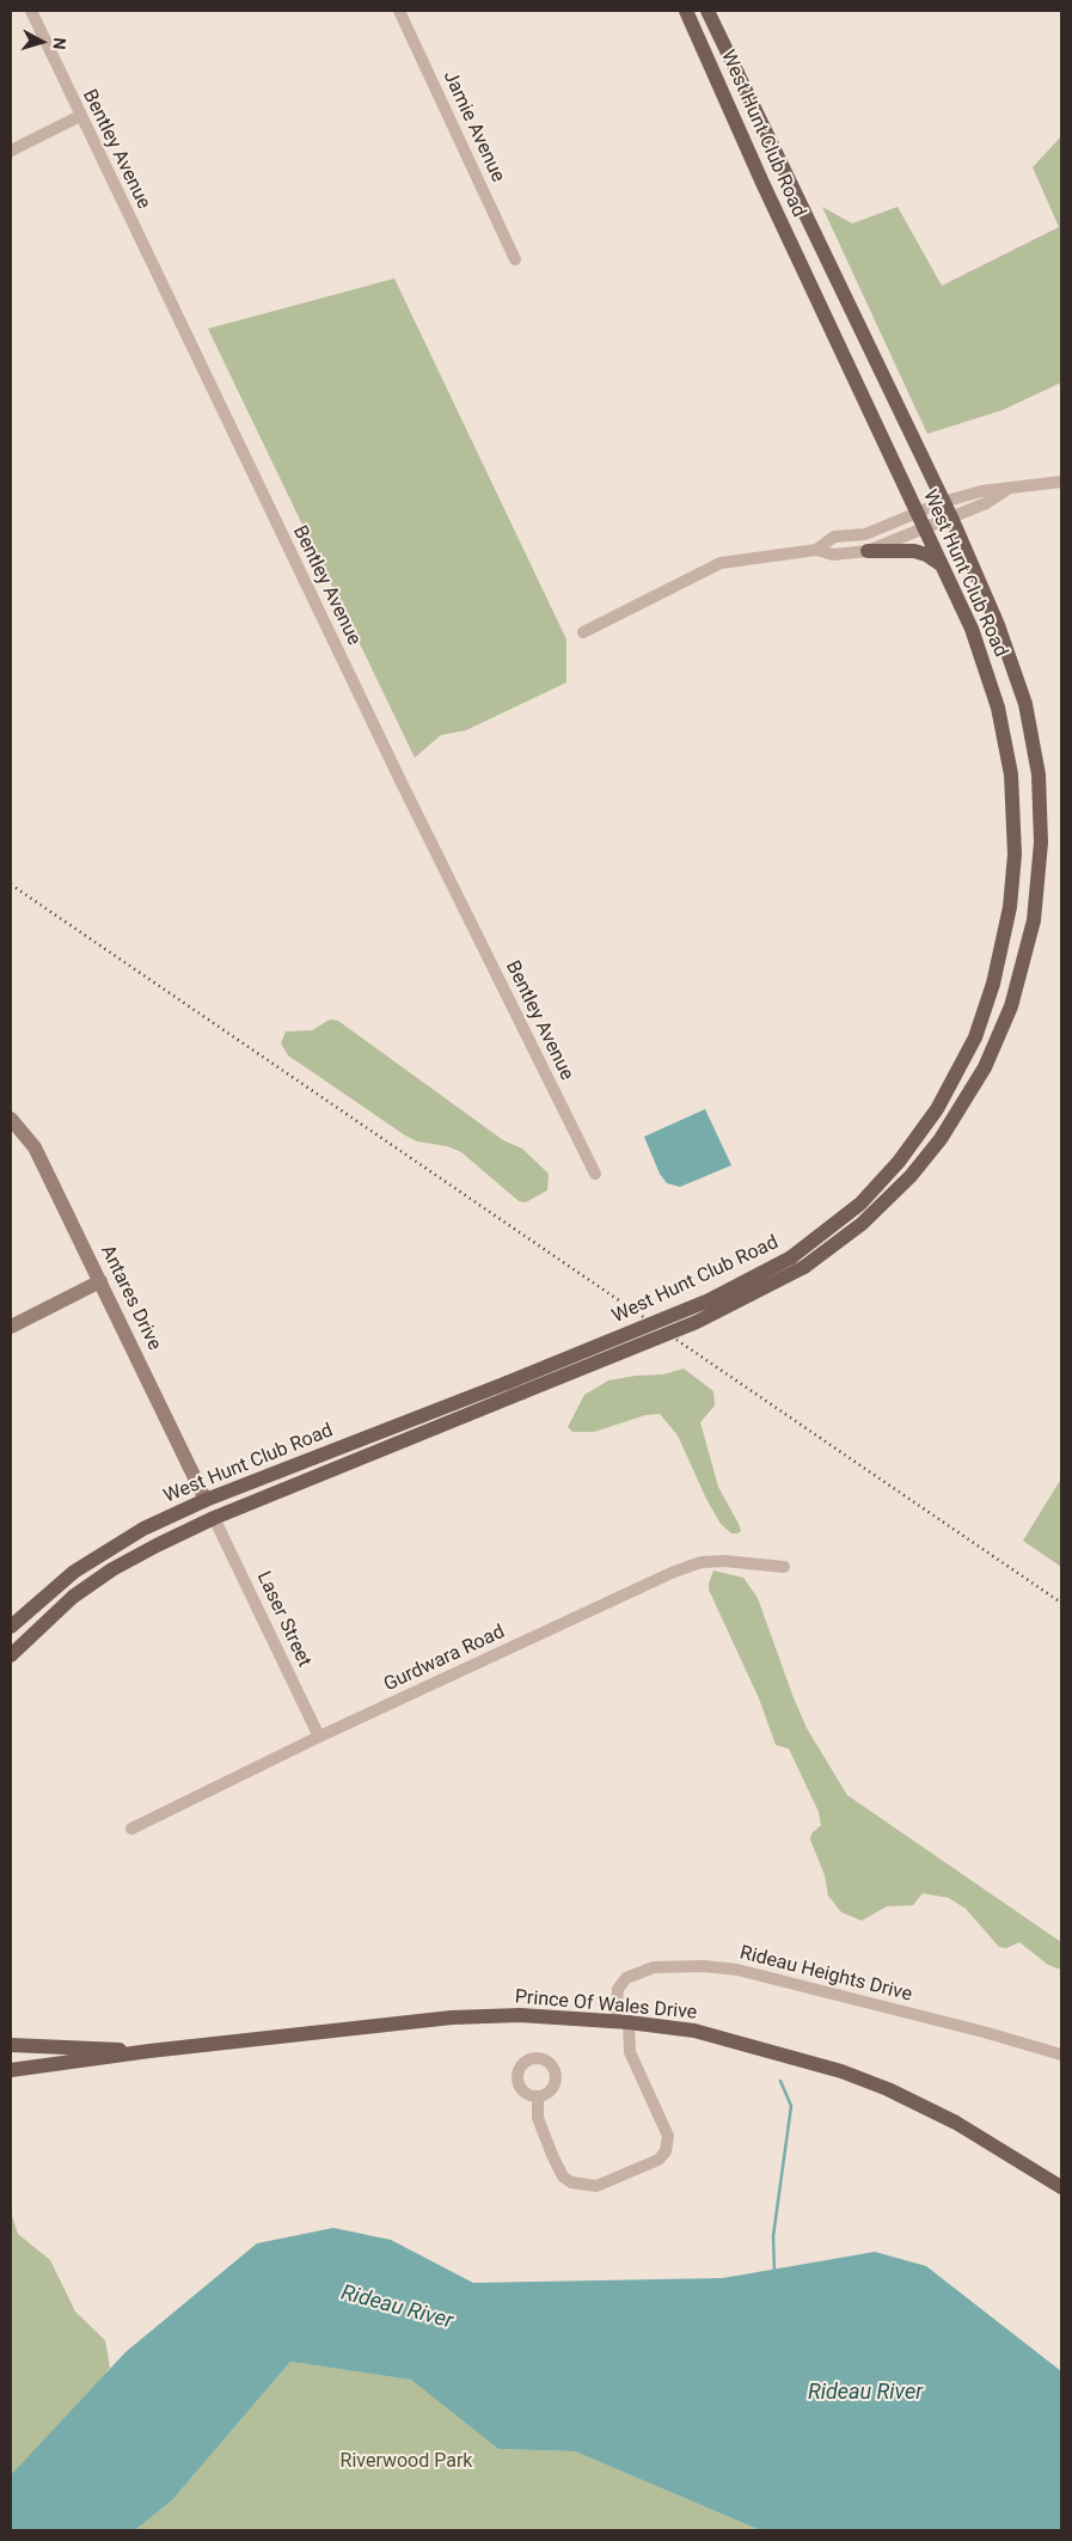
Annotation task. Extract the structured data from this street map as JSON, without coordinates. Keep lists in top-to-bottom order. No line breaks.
{"streets":{"main road":["West Hunt Club Road","Prince Of Wales Drive"],"street":["Jamie Avenue","Bentley Avenue","Antares Drive","Laser Street","Gurdwara Road","Rideau Heights Drive"]},"crossings":[["West Hunt Club Road","Antares Drive"],["West Hunt Club Road","Laser Street"],["Laser Street","Gurdwara Road"],["Rideau Heights Drive","Prince Of Wales Drive"]],"water":["Rideau River"],"parks":["Riverwood Park"],"north":"right"}
